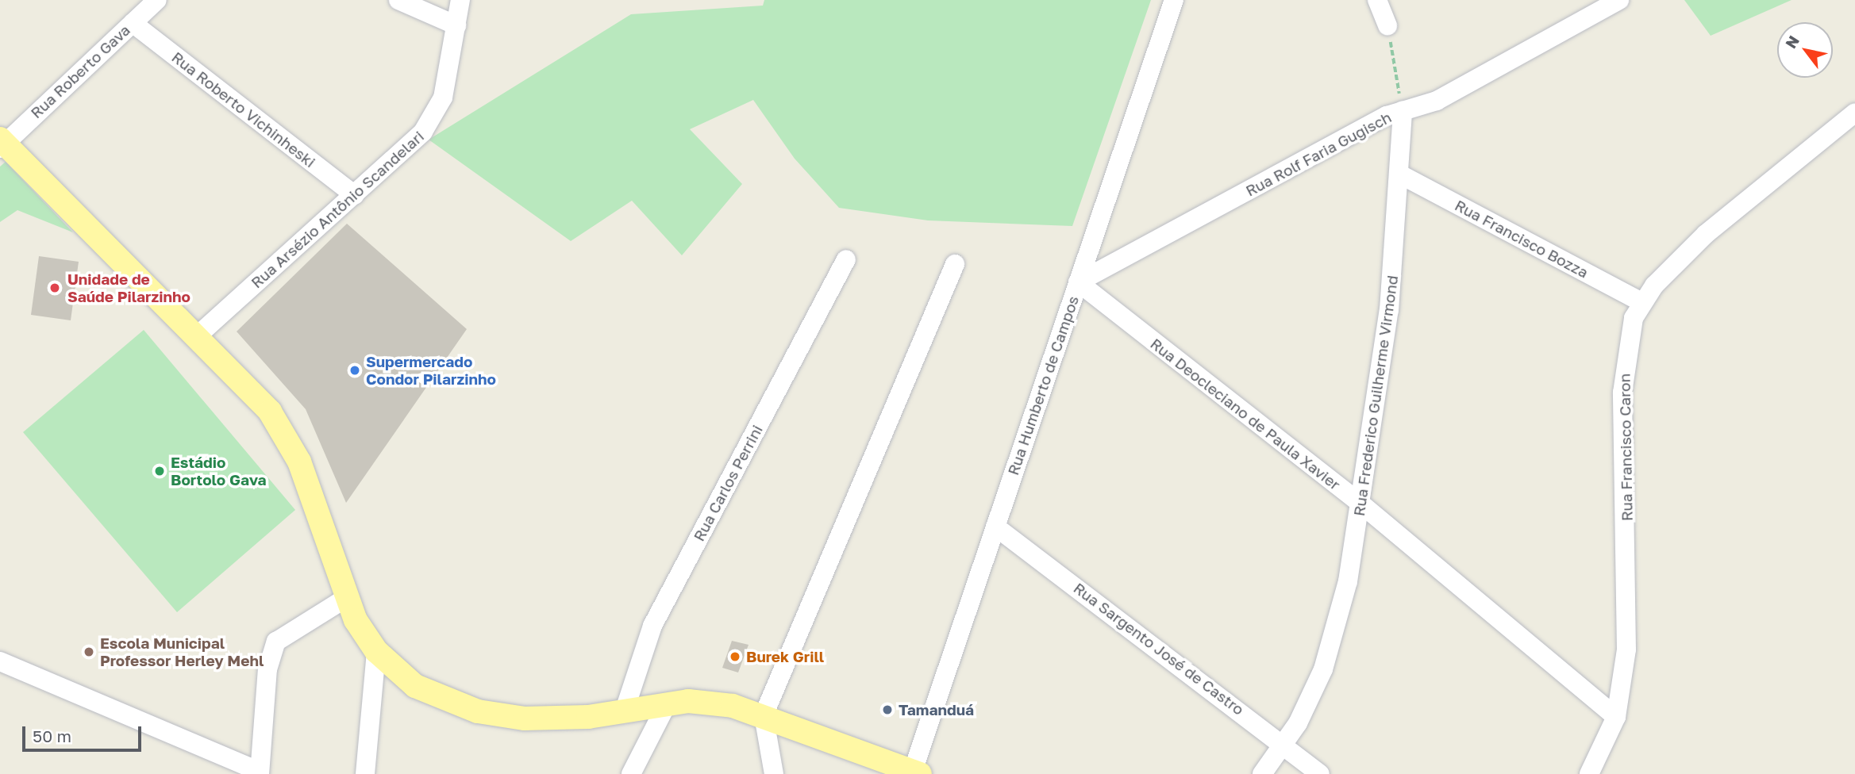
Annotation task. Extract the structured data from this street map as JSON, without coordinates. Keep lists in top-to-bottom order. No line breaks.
{"streets":{"street":["Rua Roberto Gava","Rua Roberto Vichinheski","Rua Rolf Faria Gugisch","Rua Arsézio Antônio Scandelari","Rua Francisco Bozza","Rua Humberto de Campos","Rua Frederico Guilherme Virmond","Rua Deocleciano de Paula Xavier","Rua Francisco Caron","Rua Carlos Perrini","Rua Sargento José de Castro"]},"crossings":[["Rua Roberto Gava","Rua Roberto Vichinheski"],["Rua Roberto Vichinheski","Rua Arsézio Antônio Scandelari"],["Rua Rolf Faria Gugisch","Rua Humberto de Campos"],["Rua Rolf Faria Gugisch","Rua Frederico Guilherme Virmond"],["Rua Rolf Faria Gugisch","Rua Deocleciano de Paula Xavier"],["Rua Francisco Bozza","Rua Frederico Guilherme Virmond"],["Rua Francisco Bozza","Rua Francisco Caron"],["Rua Humberto de Campos","Rua Deocleciano de Paula Xavier"],["Rua Humberto de Campos","Rua Sargento José de Castro"],["Rua Frederico Guilherme Virmond","Rua Deocleciano de Paula Xavier"],["Rua Frederico Guilherme Virmond","Rua Sargento José de Castro"],["Rua Deocleciano de Paula Xavier","Rua Francisco Caron"]],"places":["Unidade de Saúde Pilarzinho","Supermercado Condor Pilarzinho","Estádio Bortolo Gava","Escola Municipal Professor Herley Mehl","Burek Grill","Tamanduá"],"scale_bar":"50 m","north":"top left"}
